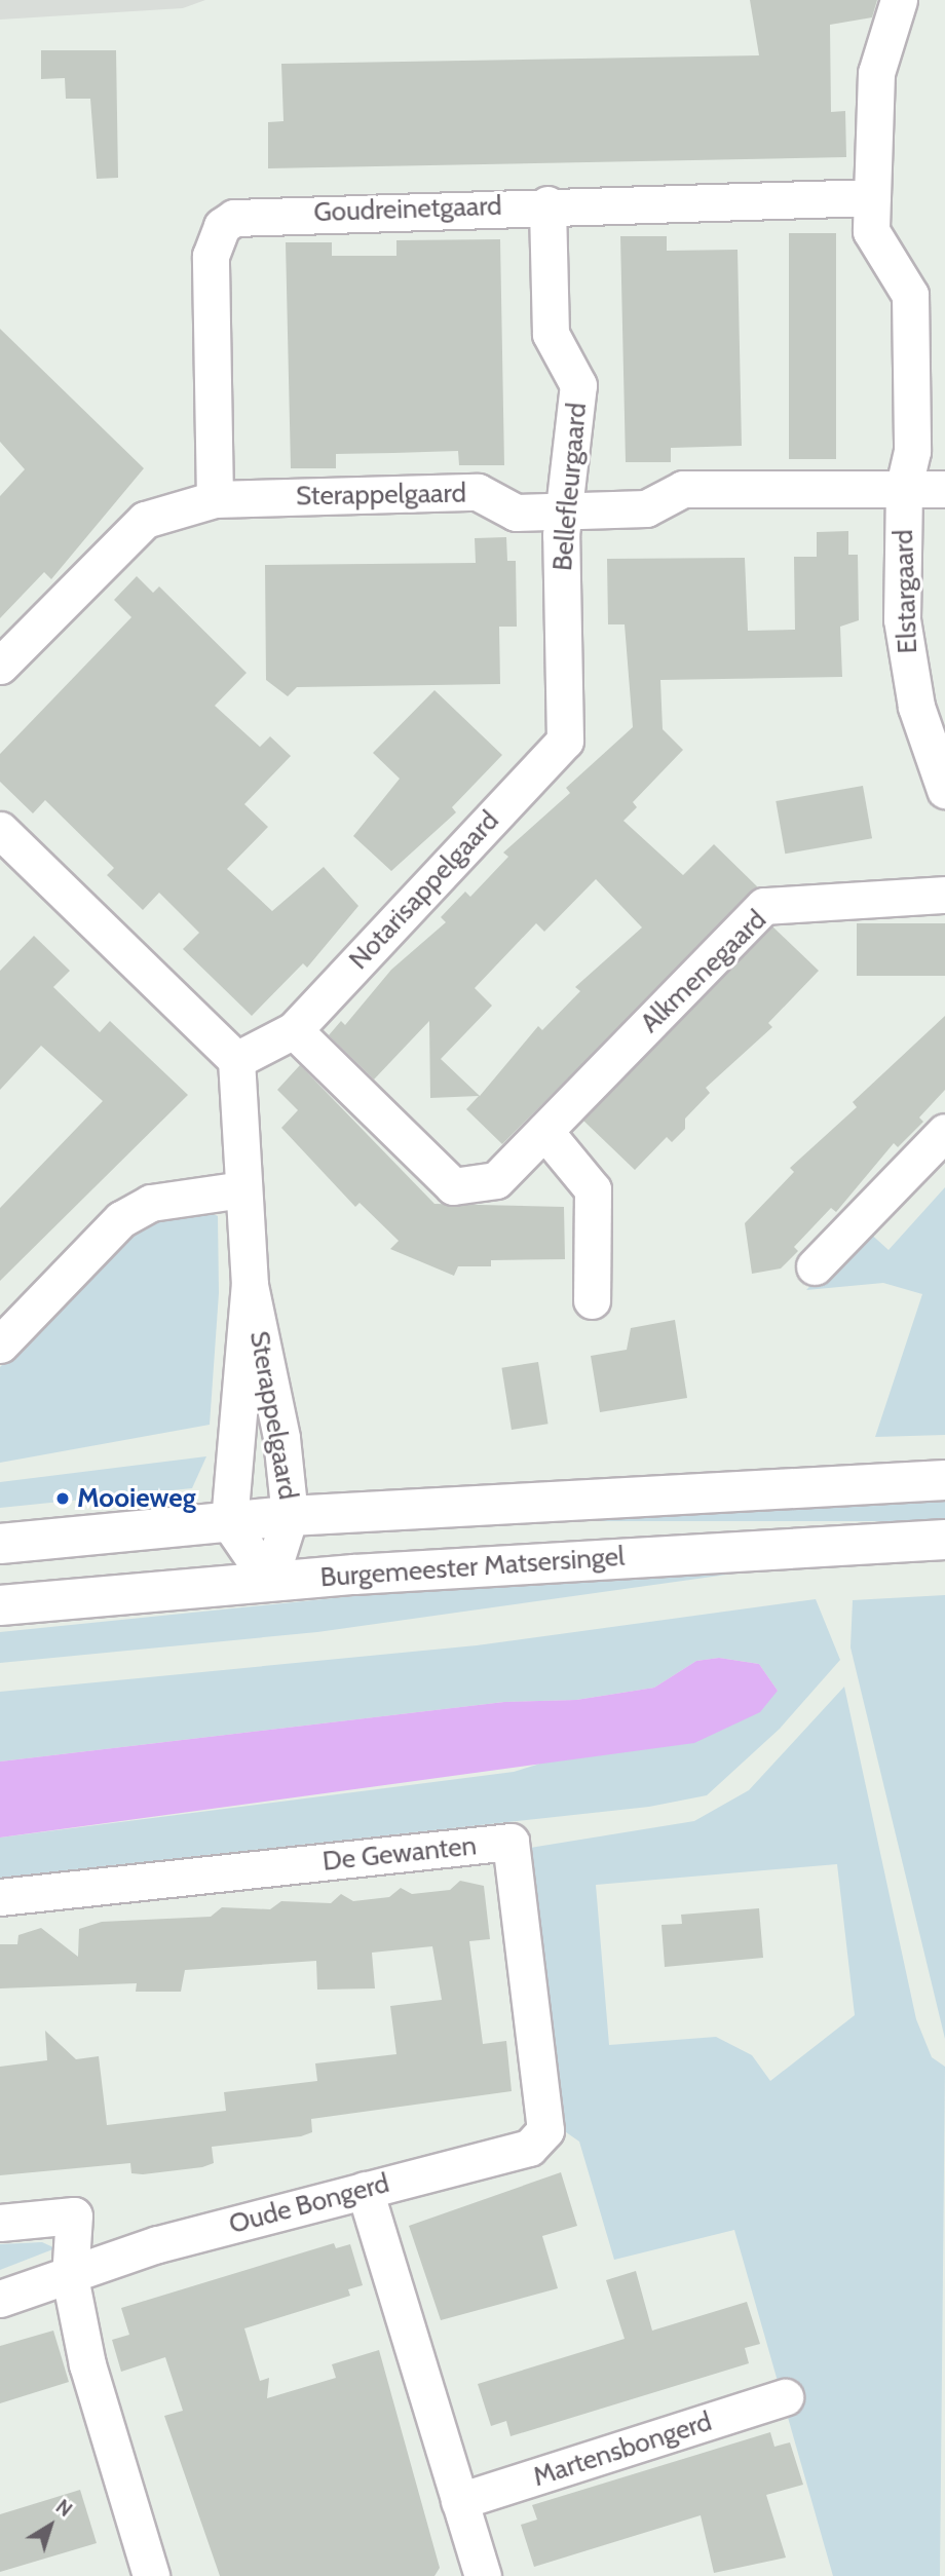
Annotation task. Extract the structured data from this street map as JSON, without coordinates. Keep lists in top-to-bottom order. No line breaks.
{"streets":{"main road":["Burgemeester Matsersingel"],"street":["Goudreinetgaard","Bellefleurgaard","Sterappelgaard","Elstargaard","Notarisappelgaard","Alkmenegaard","De Gewanten","Oude Bongerd","Martensbongerd"]},"crossings":[["Goudreinetgaard","Bellefleurgaard"],["Goudreinetgaard","Sterappelgaard"],["Goudreinetgaard","Elstargaard"],["Bellefleurgaard","Sterappelgaard"],["Bellefleurgaard","Notarisappelgaard"],["Sterappelgaard","Elstargaard"],["Sterappelgaard","Notarisappelgaard"],["Sterappelgaard","Burgemeester Matsersingel"],["Notarisappelgaard","Alkmenegaard"],["De Gewanten","Oude Bongerd"]],"places":["Mooieweg"],"north":"top right"}
